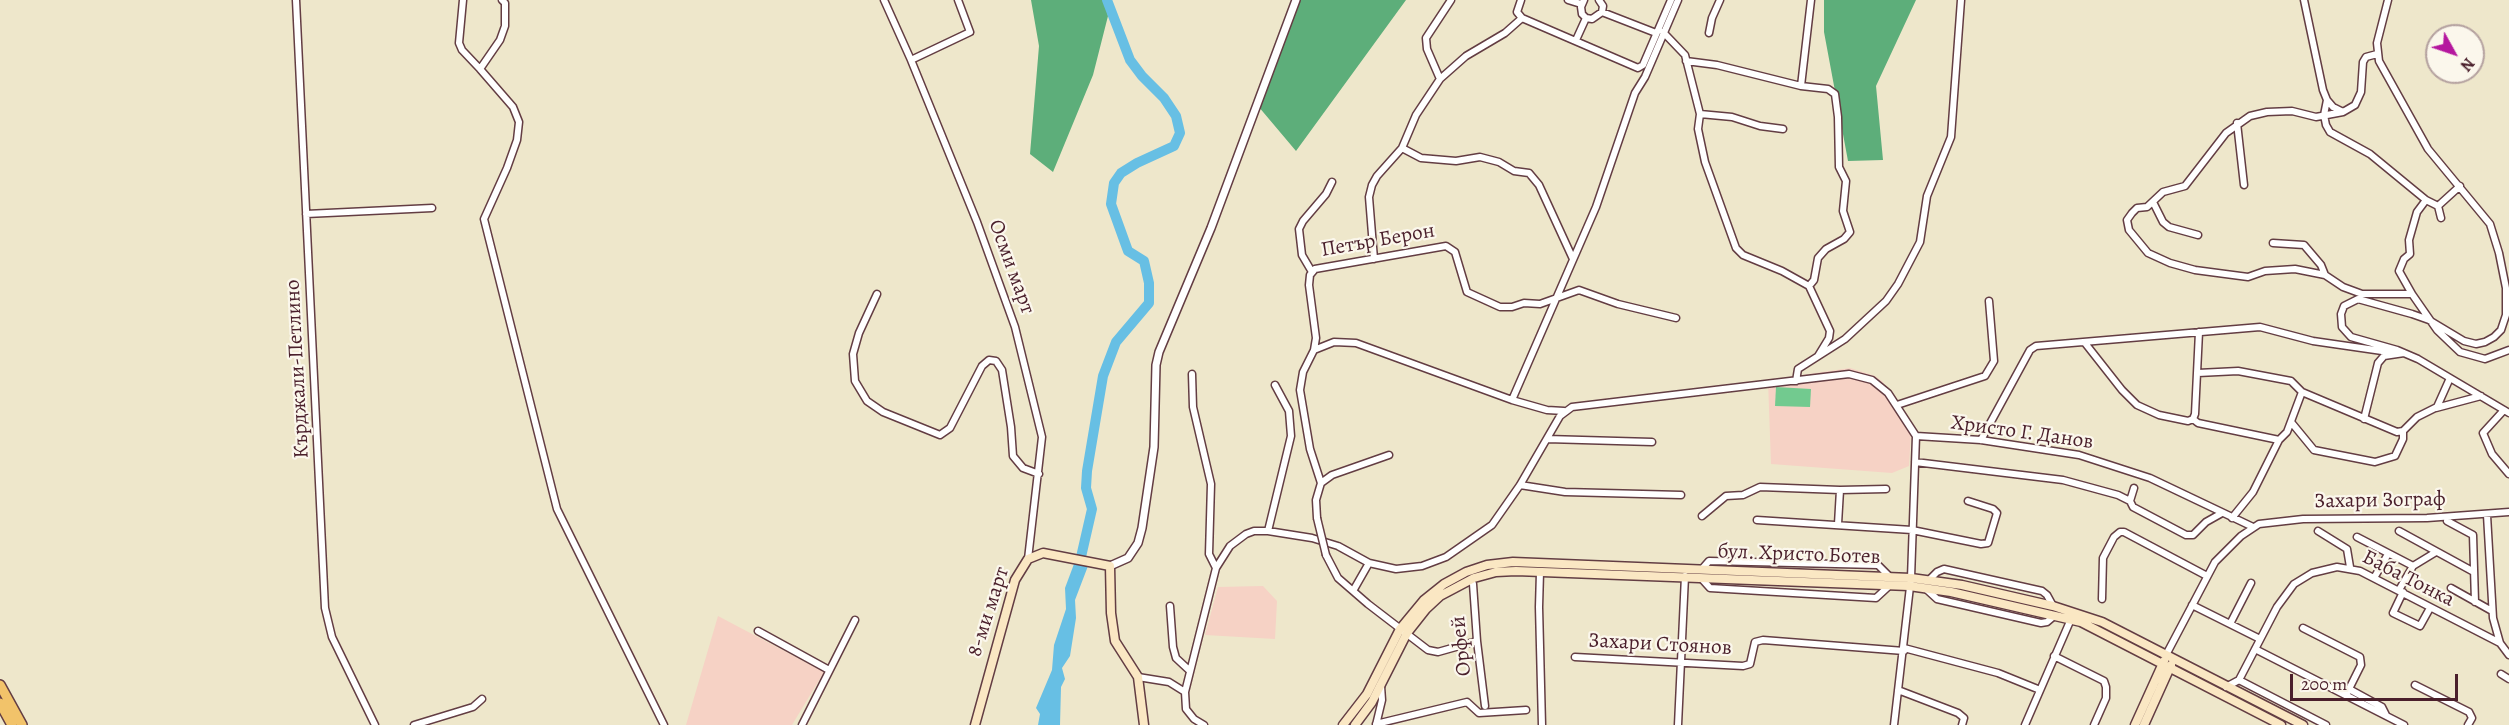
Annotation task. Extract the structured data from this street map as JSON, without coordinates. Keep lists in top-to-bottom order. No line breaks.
{"streets":{"main road":["бул. Христо Ботев","8-ми март"],"street":["Петър Берон","Осми март","Кърджали-Петлино","Христо Г. Данов","Захари Зограф","Баба Тонка","Захари Стоянов","Орфей"]},"crossings":[["Петър Берон","бул. Христо Ботев"],["Петър Берон","Орфей"],["Осми март","8-ми март"],["Христо Г. Данов","Захари Зограф"]],"scale_bar":"200 m","north":"bottom right"}
